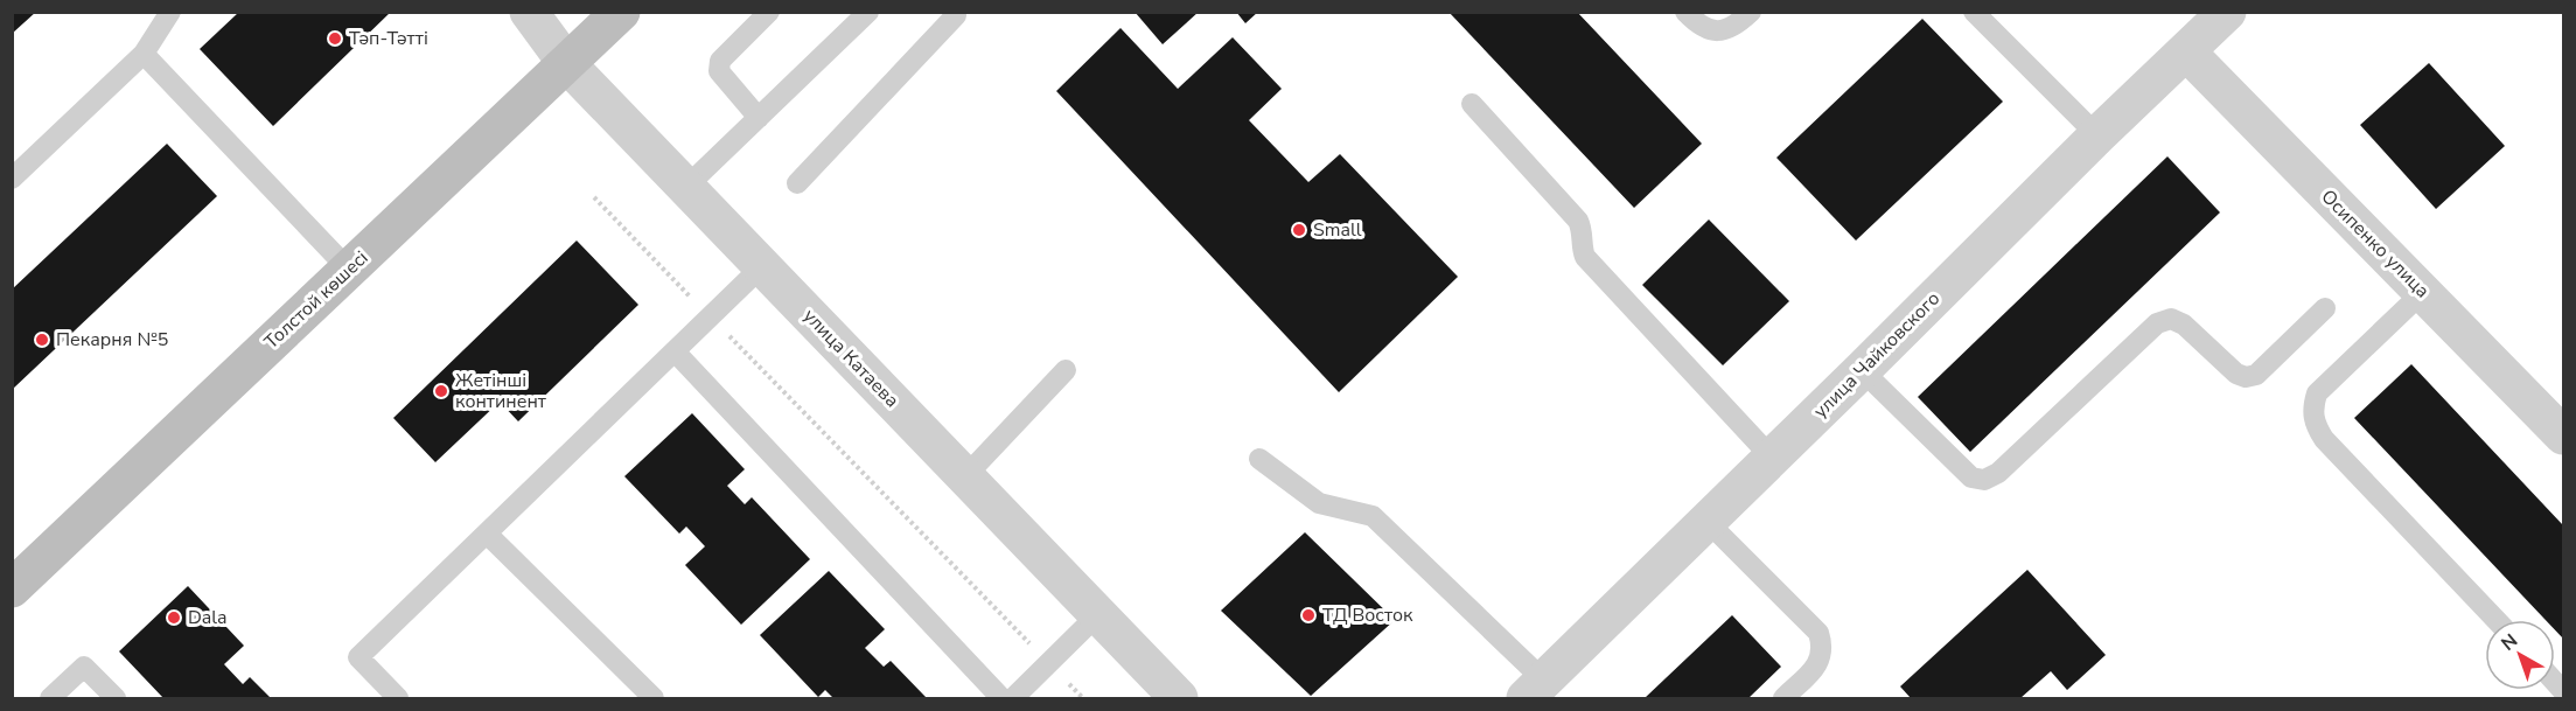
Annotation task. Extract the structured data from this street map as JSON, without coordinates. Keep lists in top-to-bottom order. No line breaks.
{"streets":{"main road":["Толстой көшесі"],"street":["Осипенко улица","улица Чайковского","улица Катаева"]},"crossings":[["Осипенко улица","улица Чайковского"],["Толстой көшесі","улица Катаева"]],"places":["Тәп-Тәтті","Small","Пекарня №5","Жетінші континент","ТД Восток","Dala"],"north":"top left"}
